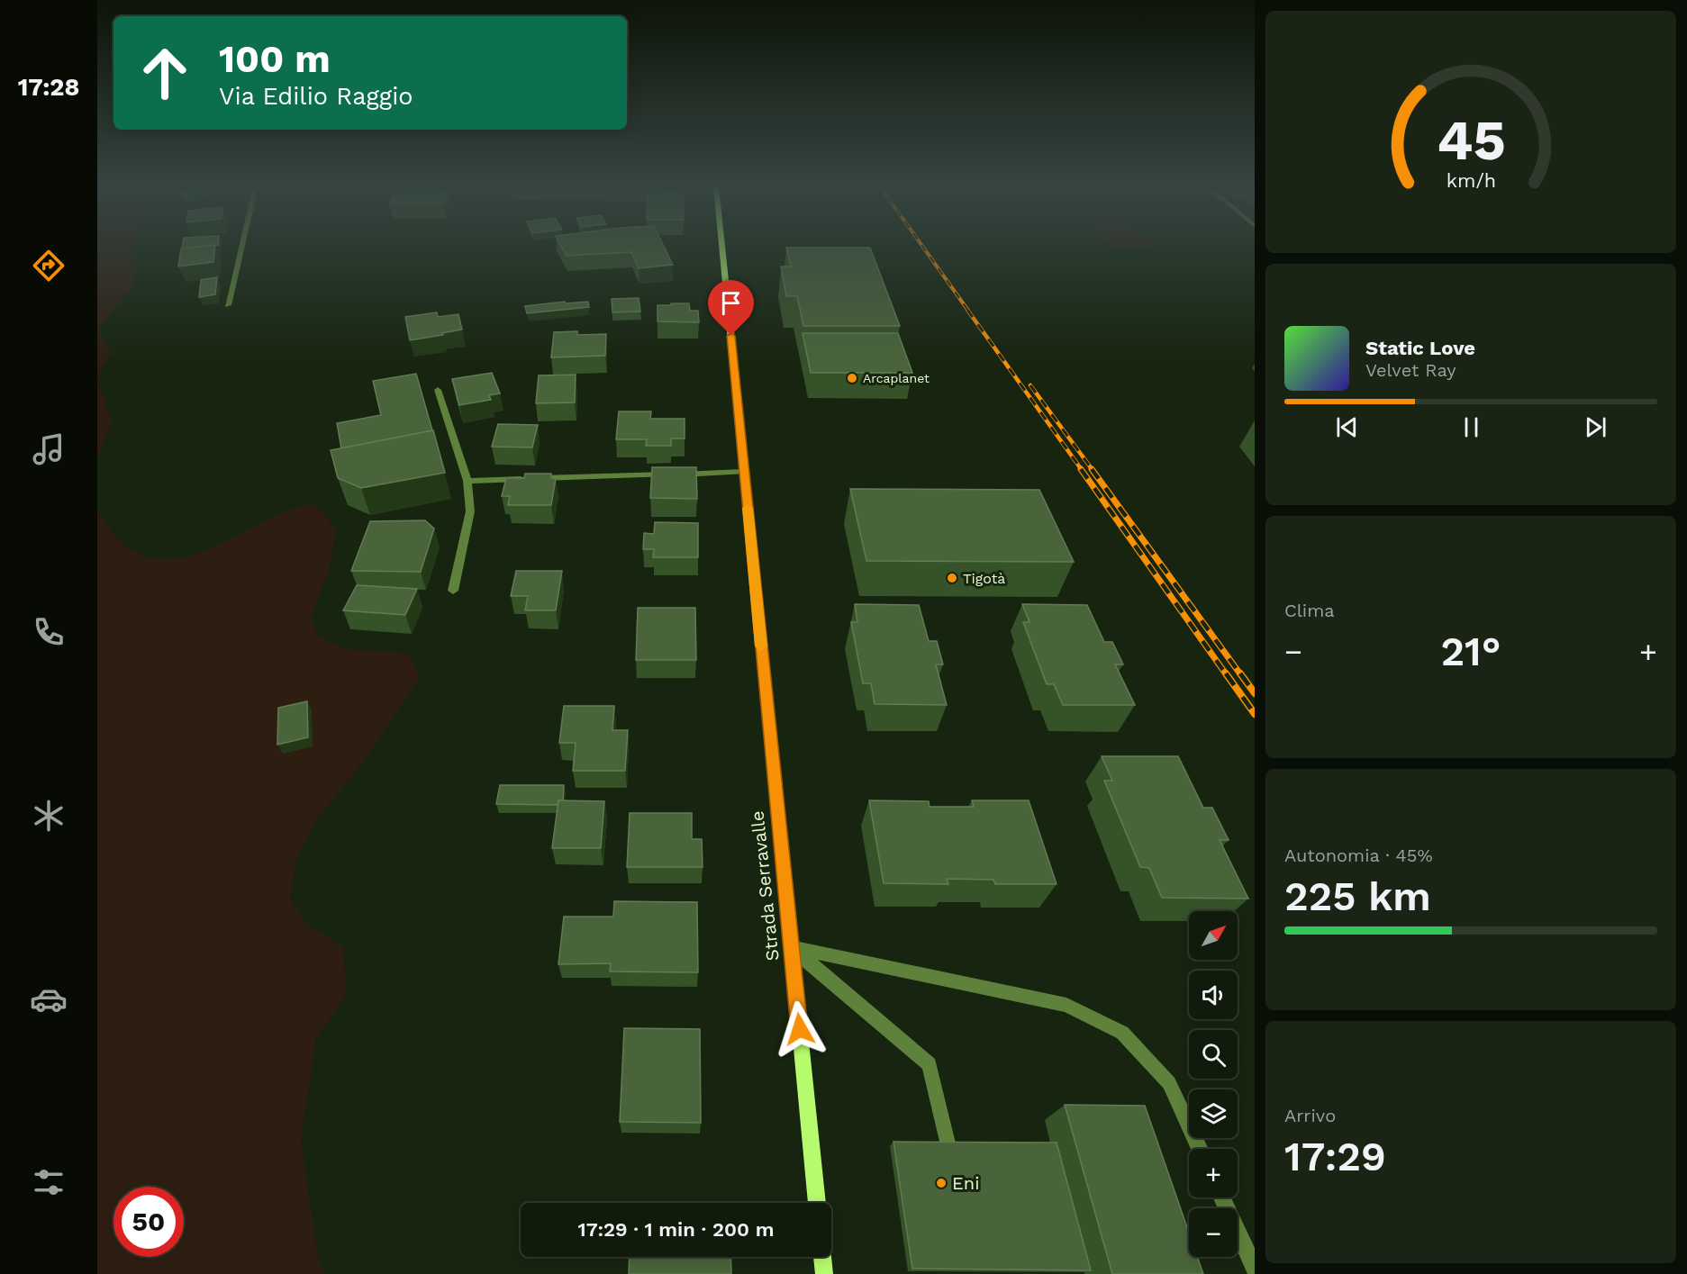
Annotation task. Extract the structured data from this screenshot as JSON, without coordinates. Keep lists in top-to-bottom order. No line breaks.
{"streets":{"main road":["Strada Serravalle"]},"places":["Arcaplanet","Tigotà","Eni"],"north":"top right","page":{"tabs":"17:28","turn":["100 m","Via Edilio Raggio"],"song":["Static Love","Velvet Ray"],"tile":["Clima",["Autonomia · 45%","225 km"],["Arrivo","17:29"]],"heat":["−","21°","+"],"map_buttons":["+","−"],"limit":"50","trip":"17:29 · 1 min · 200 m","gauge":["45","km/h"]}}
